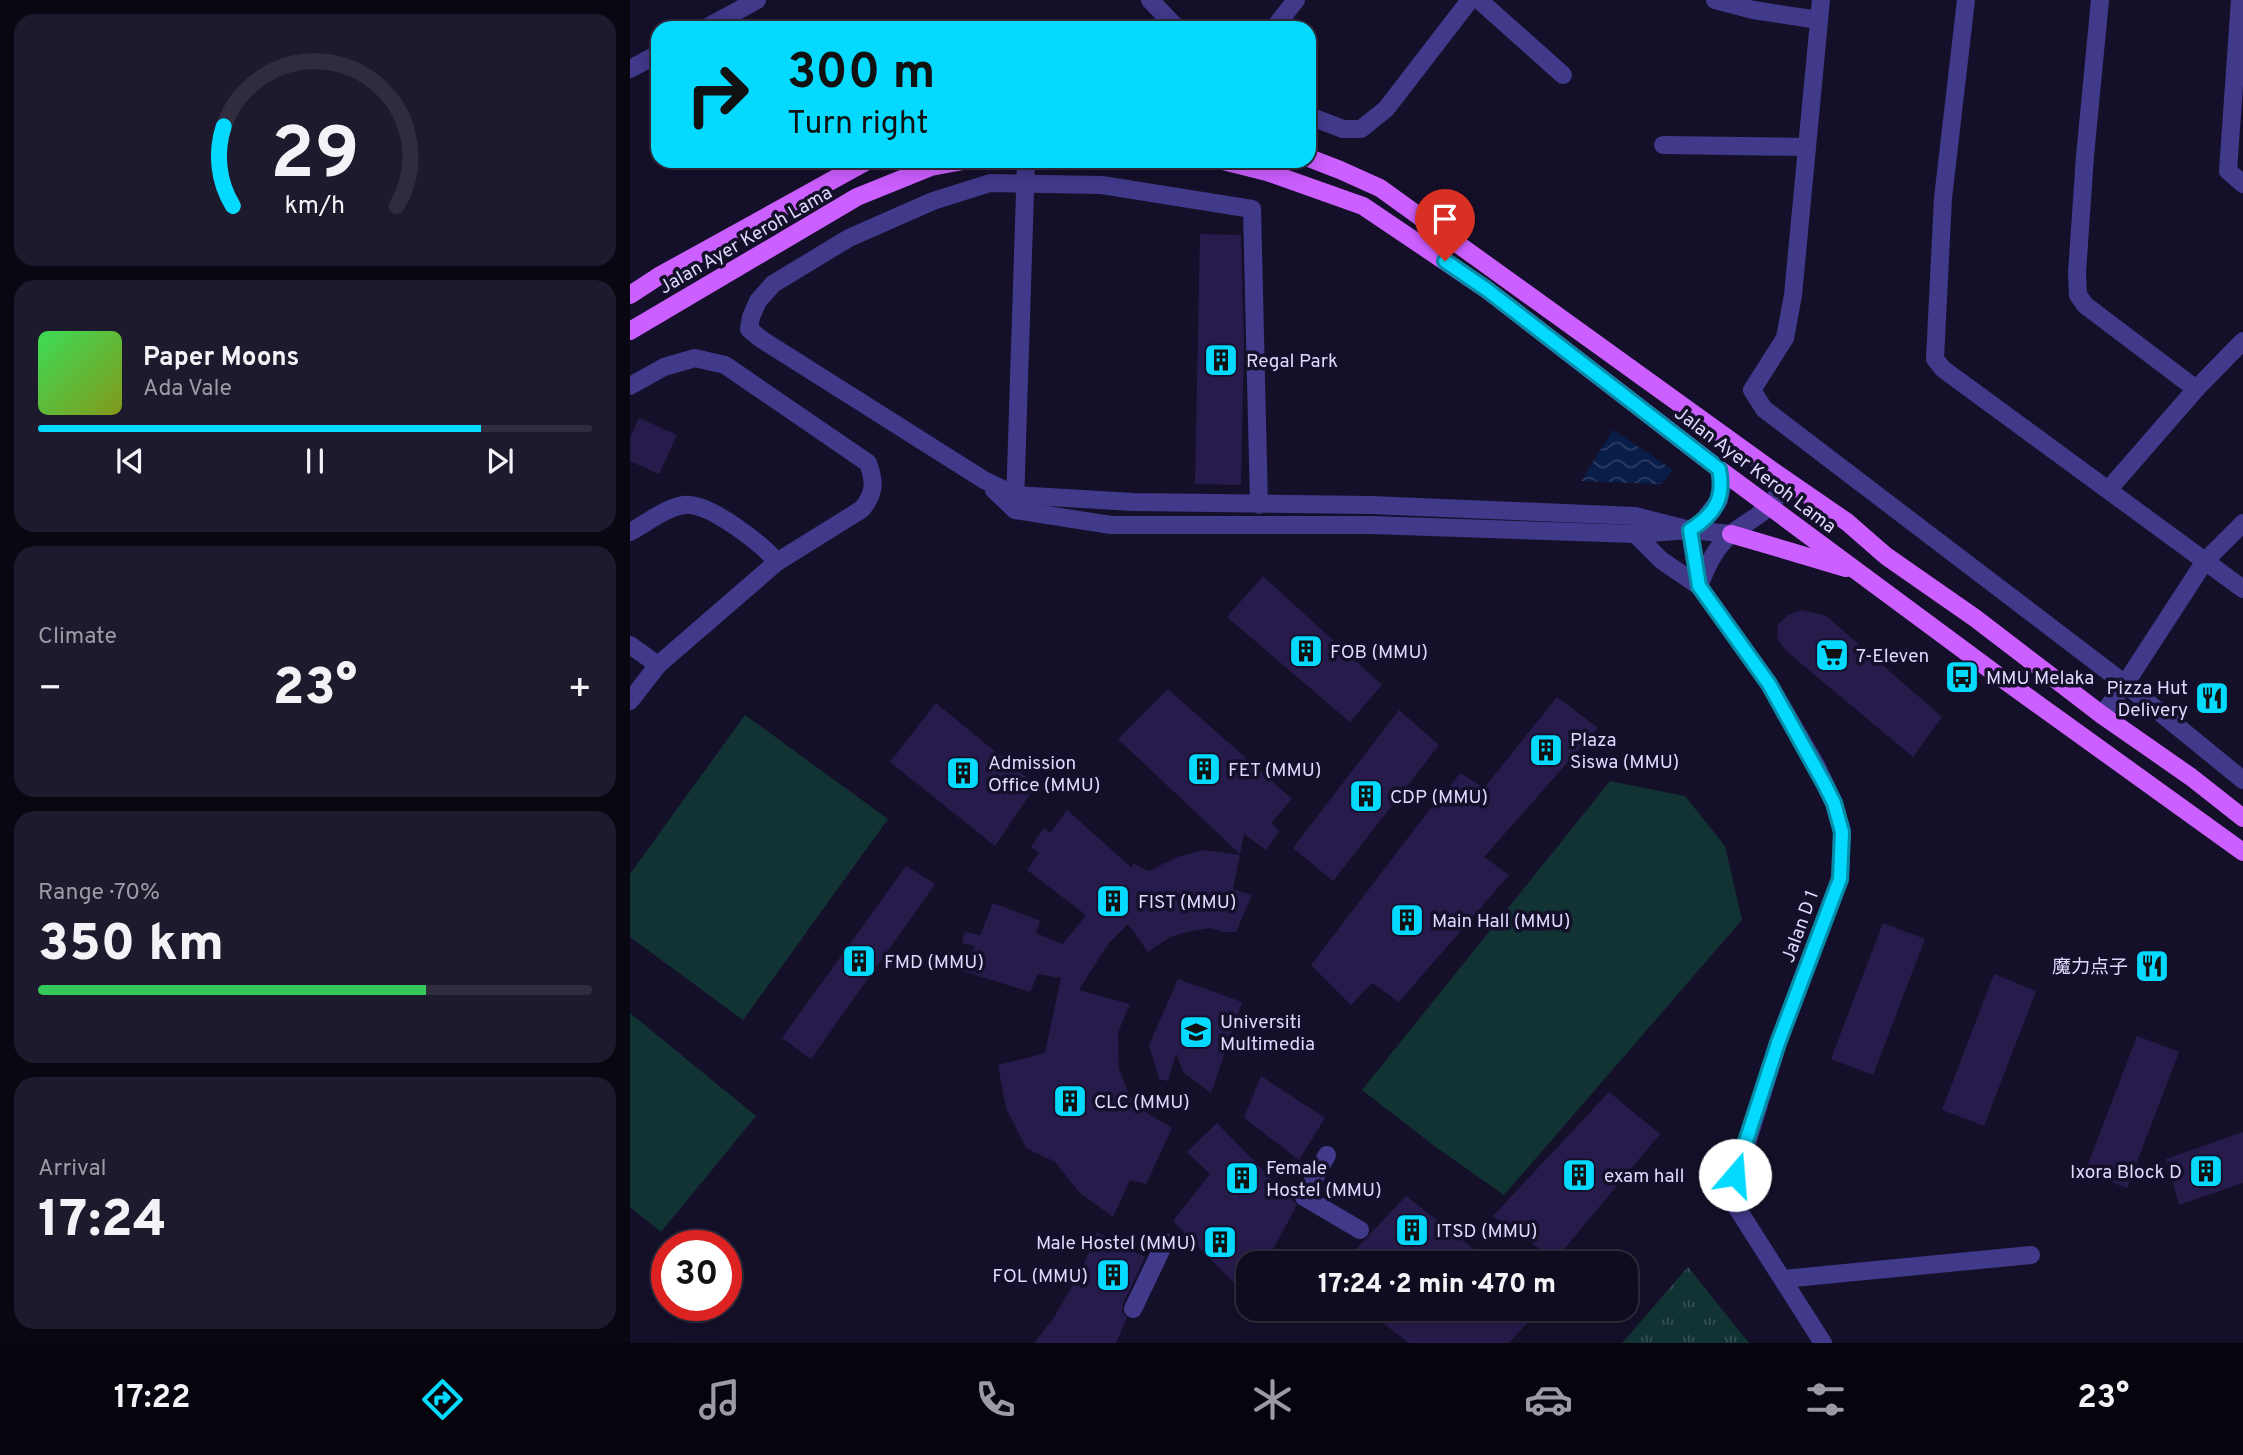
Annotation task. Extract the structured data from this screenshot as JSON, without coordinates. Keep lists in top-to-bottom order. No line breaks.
{"streets":{"main road":["Jalan Ayer Keroh Lama"],"street":["Jalan D 1"]},"places":{"building":["Regal Park","FOB (MMU)","Plaza Siswa (MMU)","FET (MMU)","Admission Office (MMU)","CDP (MMU)","FIST (MMU)","Main Hall (MMU)","FMD (MMU)","CLC (MMU)","Ixora Block D","exam hall","Female Hostel (MMU)","ITSD (MMU)","Male Hostel (MMU)","FOL (MMU)"],"supermarket":["7-Eleven"],"bus stop":["MMU Melaka"],"restaurant":["Pizza Hut Delivery","魔力点子"],"school or university":["Universiti Multimedia"]},"page":{"turn":["300 m","Turn right"],"song":["Paper Moons","Ada Vale"],"tile":["Climate",["Range · 70%","350 km"],["Arrival","17:24"]],"heat":["−","23°","+"],"limit":"30","trip":"17:24 · 2 min · 470 m","tabs":["17:22","23°"],"gauge":["29","km/h"]}}
